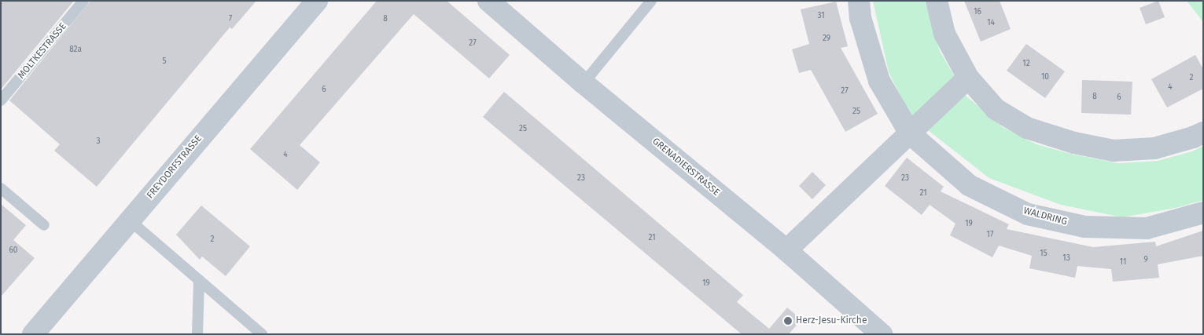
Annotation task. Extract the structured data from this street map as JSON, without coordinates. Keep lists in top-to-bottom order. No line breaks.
{"streets":{"street":["FREYDORFSTRASSE","GRENADIERSTRASSE","WALDRING"],"lane":["MOLTKESTRASSE"]},"places":["Herz-Jesu-Kirche"],"house_numbers":["16","31","7","8","14","29","27","82a","5","12","10","2","4","6","27","8","6","25","25","3","4","23","23","21","19","17","21","2","60","15","13","9","11","19"]}
